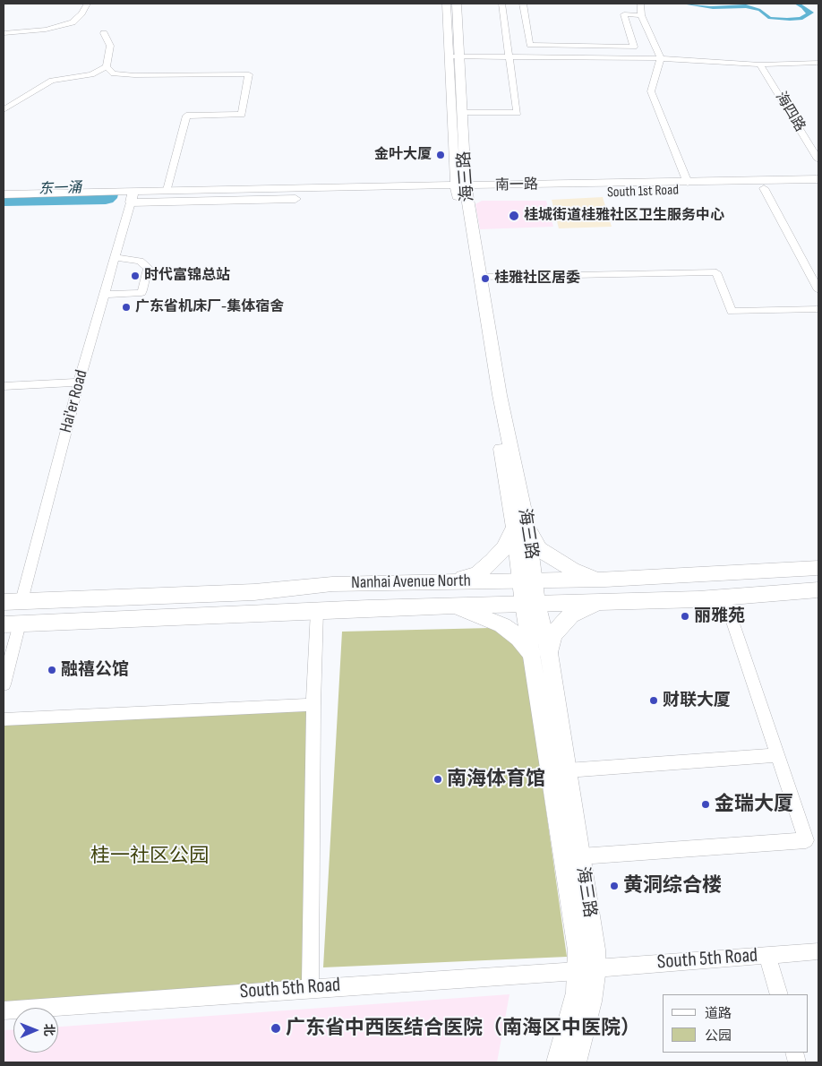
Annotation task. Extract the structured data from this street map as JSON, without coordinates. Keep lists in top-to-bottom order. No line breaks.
{"streets":{"highway":["Nanhai Avenue North"],"main road":["海三路","南一路","South 1st Road"],"street":["海四路","Hai'er Road","South 5th Road"]},"crossings":[["海三路","南一路"],["海三路","South 1st Road"],["海三路","Nanhai Avenue North"],["海三路","South 5th Road"],["南一路","South 1st Road"],["南一路","Hai'er Road"],["Hai'er Road","Nanhai Avenue North"]],"water":["东一涌"],"parks":["桂一社区公园"],"places":["金叶大厦","桂城街道桂雅社区卫生服务中心","时代富锦总站","桂雅社区居委","广东省机床厂-集体宿舍","丽雅苑","融禧公馆","财联大厦","南海体育馆","金瑞大厦","黄洞综合楼","广东省中西医结合医院（南海区中医院）"],"legend":["道路","公园"],"north":"right"}
